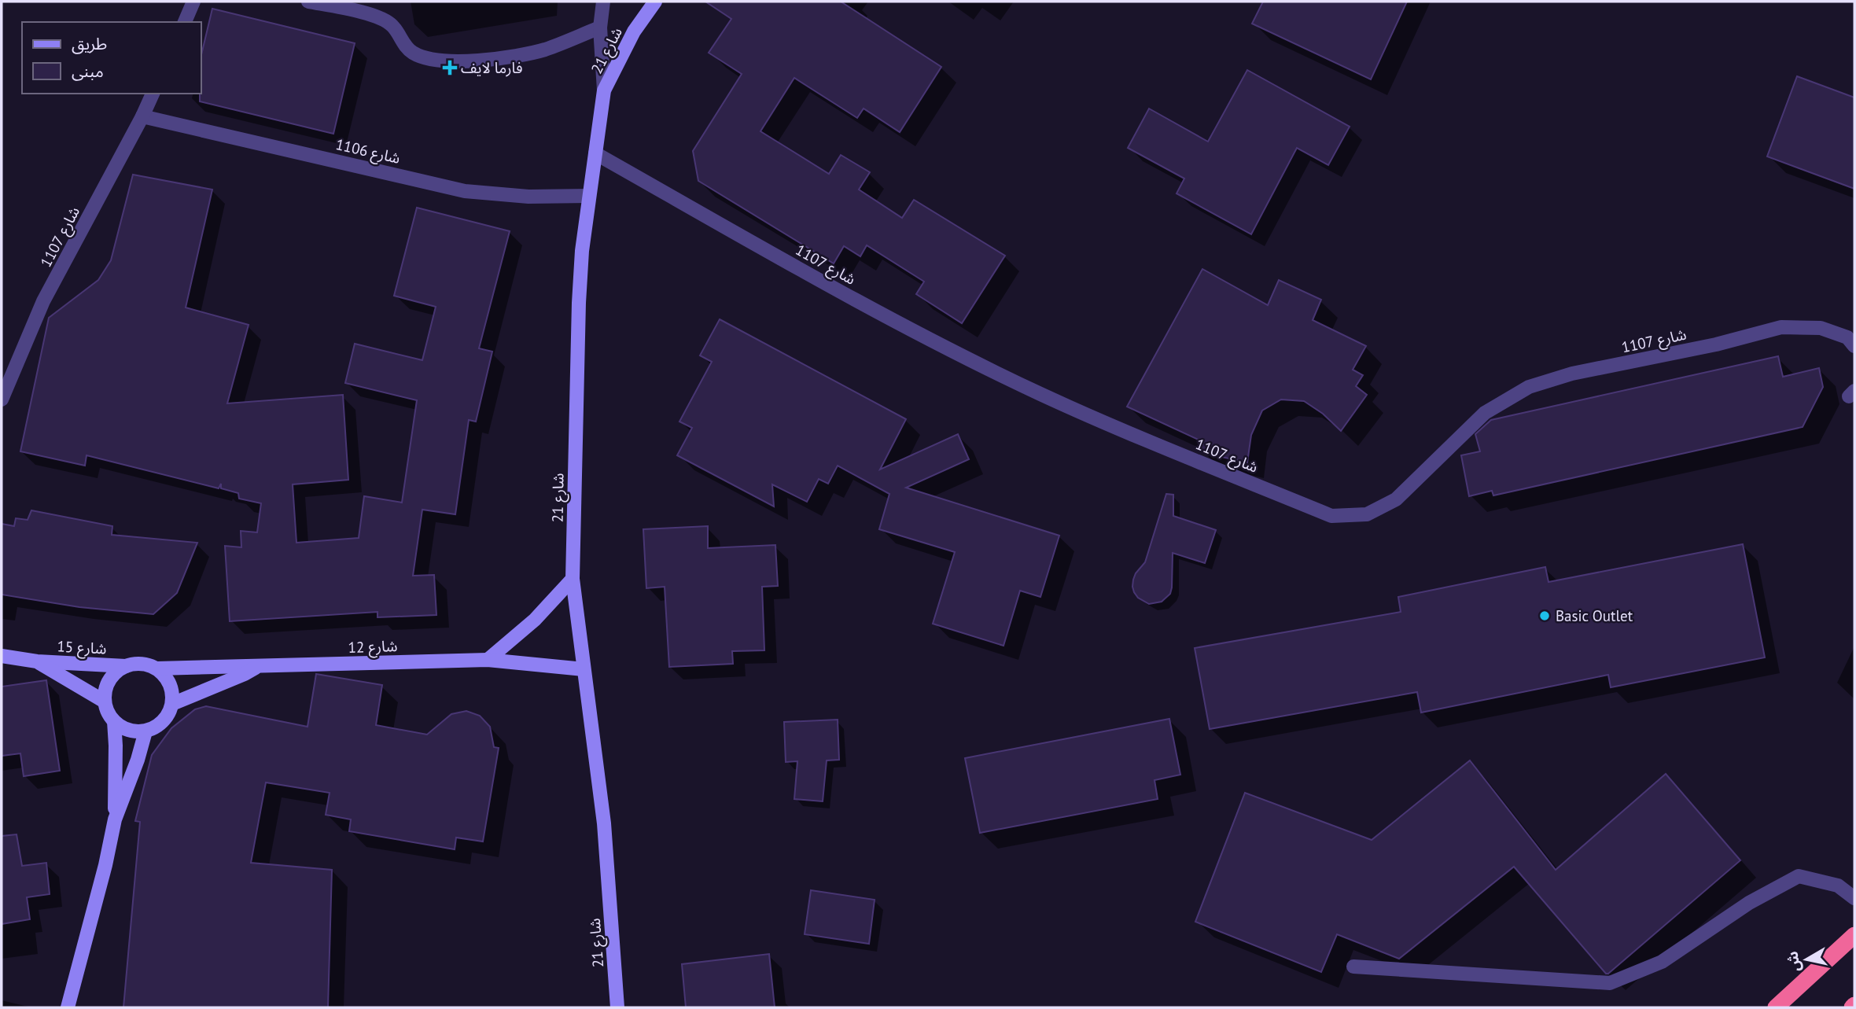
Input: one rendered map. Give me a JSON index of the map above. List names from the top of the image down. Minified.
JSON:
{"streets":{"street":["شارع 21","شارع 1106","شارع 1107","شارع 12","شارع 15"]},"crossings":[["شارع 21","شارع 1106"],["شارع 21","شارع 1107"],["شارع 21","شارع 12"],["شارع 1106","شارع 1107"],["شارع 12","شارع 15"]],"places":{"health":["فارما لايف"],"other":["Basic Outlet"]},"legend":["طريق","مبنى"],"north":"left"}
